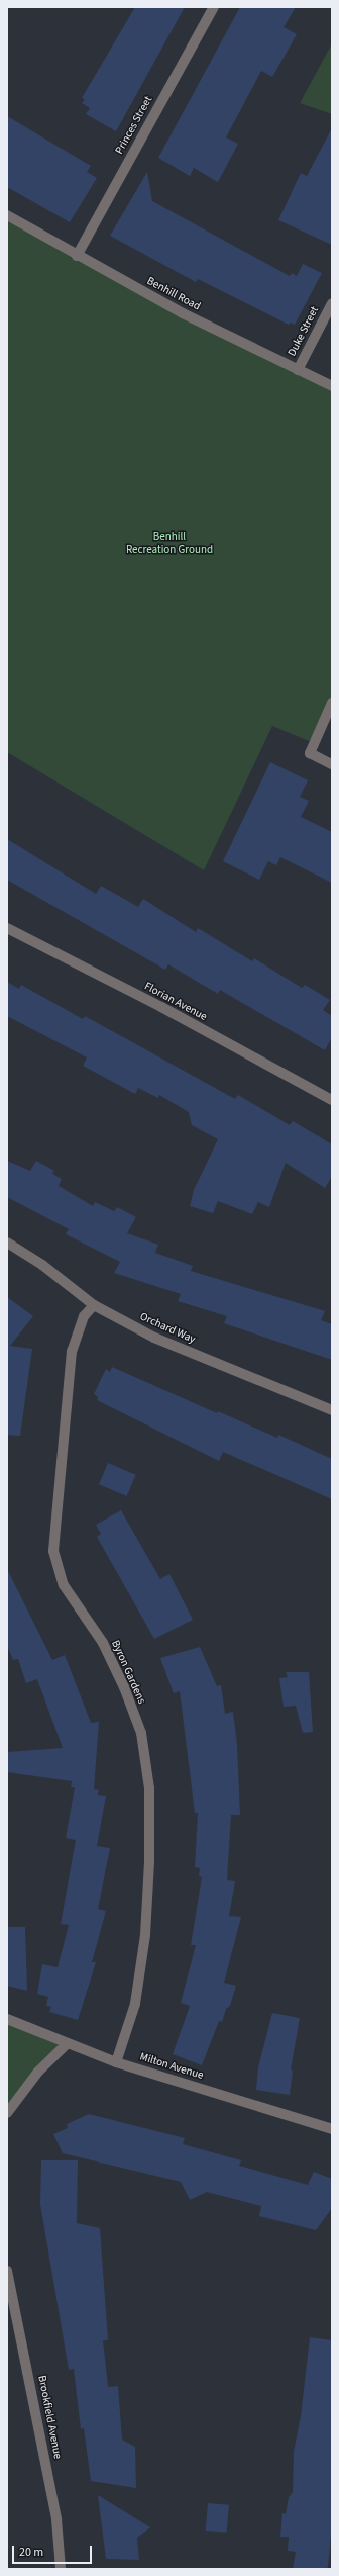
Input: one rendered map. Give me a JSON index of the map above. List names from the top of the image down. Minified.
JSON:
{"streets":{"street":["Princes Street","Benhill Road","Duke Street","Florian Avenue","Orchard Way","Byron Gardens","Milton Avenue","Brookfield Avenue"]},"crossings":[["Princes Street","Benhill Road"],["Benhill Road","Duke Street"],["Orchard Way","Byron Gardens"],["Byron Gardens","Milton Avenue"]],"parks":["Benhill Recreation Ground"],"scale_bar":"20 m"}
